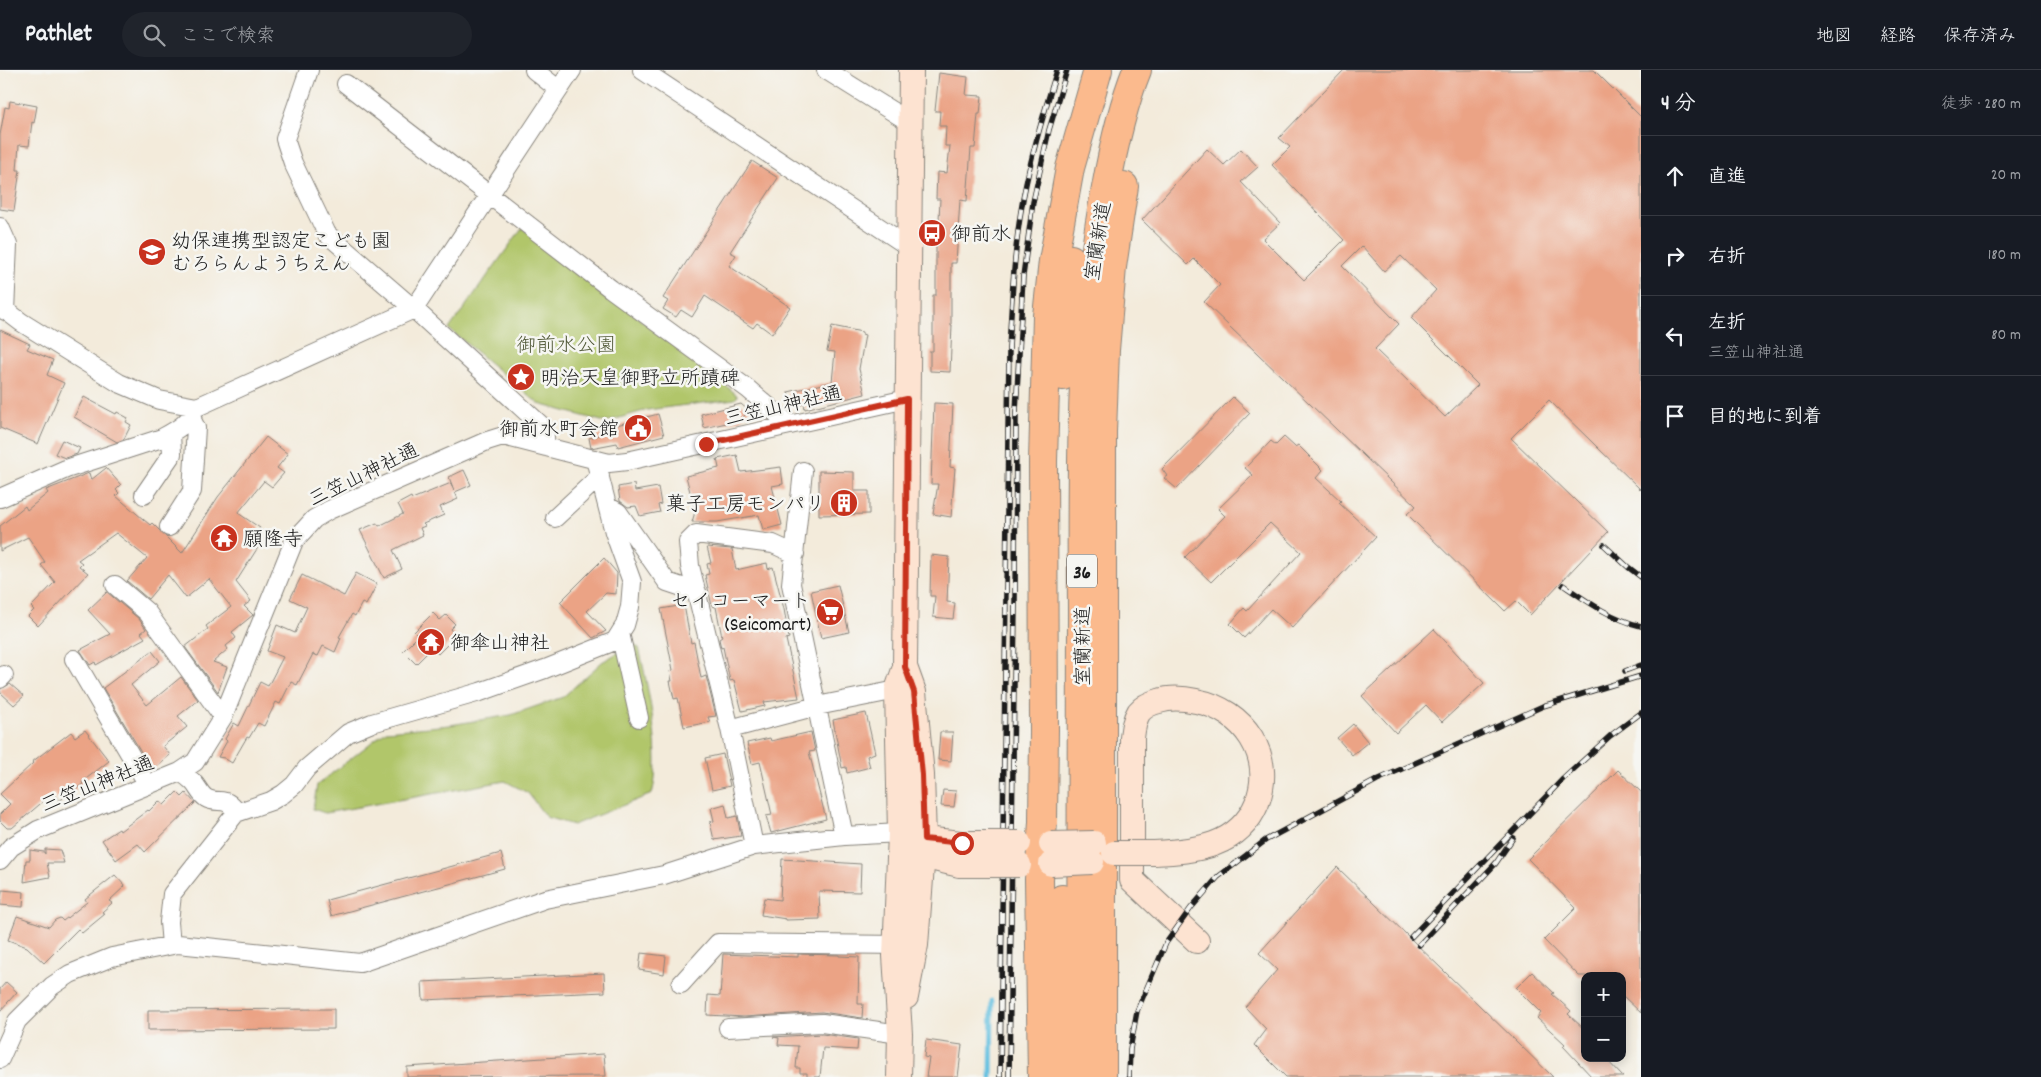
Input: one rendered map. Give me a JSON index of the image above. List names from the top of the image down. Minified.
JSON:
{"streets":{"highway":["室蘭新道","36"],"street":["三笠山神社通"]},"parks":["御前水公園"],"places":{"bus stop":["御前水"],"school or university":["幼保連携型認定こども園 むろらんようちえん"],"place":["明治天皇御野立所蹟碑"],"public building":["御前水町会館"],"building":["菓子工房モンパリ"],"temple":["願隆寺","御傘山神社"],"supermarket":["セイコーマート (Seicomart)"]},"page":{"header":"Pathlet","search":"ここで検索","nav":["地図","経路","保存済み"],"heading":["4 分","徒歩 · 280 m"],"list":[["直進","20 m"],["右折","180 m"],["左折","三笠山神社通","80 m"],"目的地に到着"],"map_buttons":["+","−"]}}
